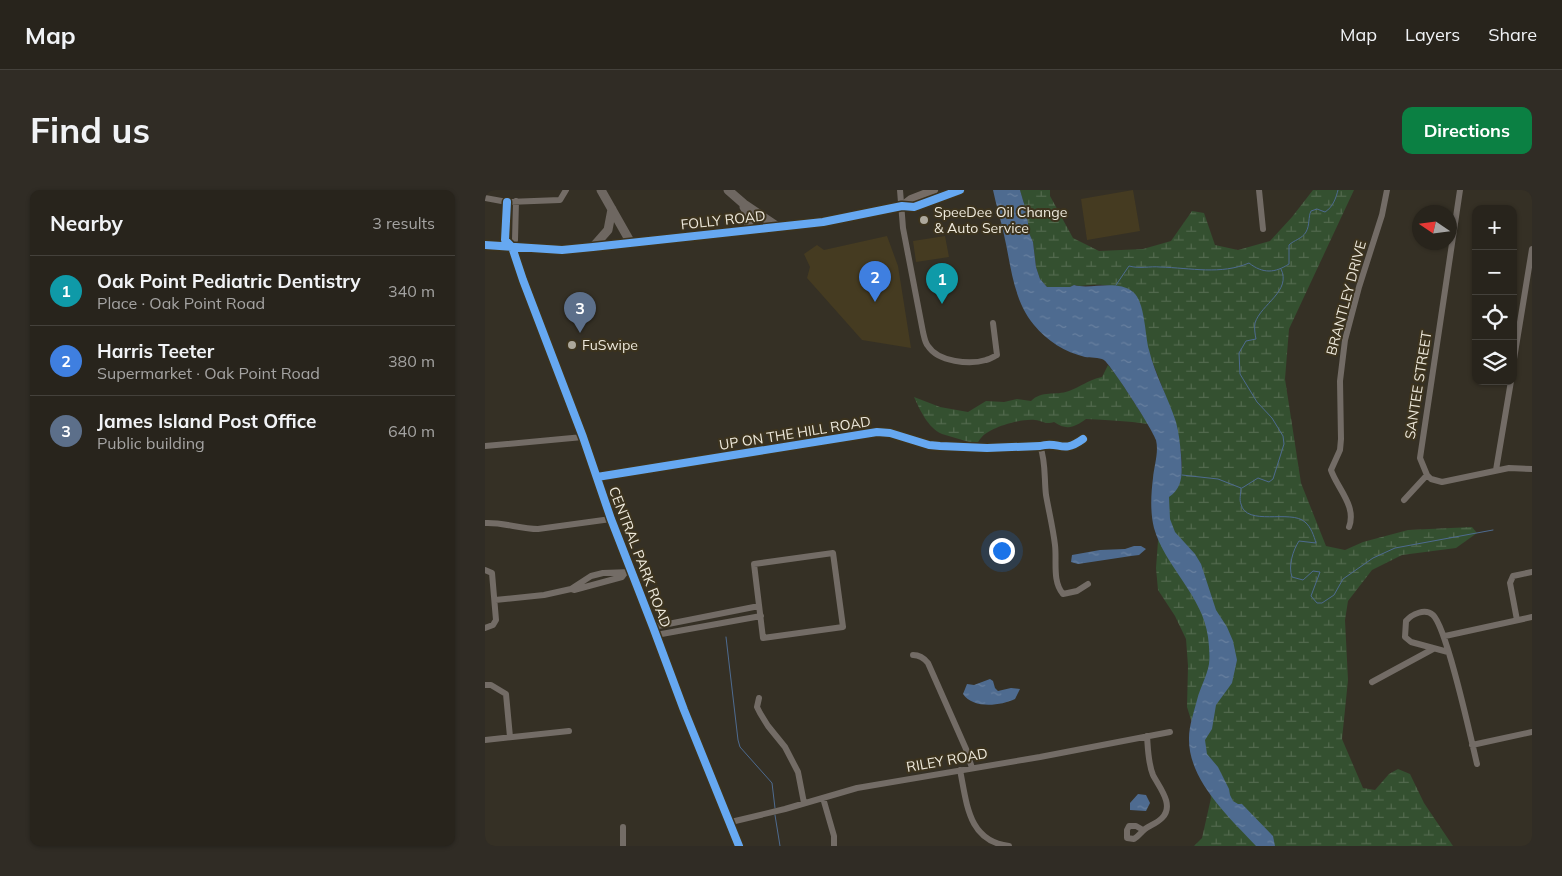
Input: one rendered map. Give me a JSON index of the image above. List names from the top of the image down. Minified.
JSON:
{"streets":{"main road":["FOLLY ROAD"],"street":["BRANTLEY DRIVE","SANTEE STREET","UP ON THE HILL ROAD","CENTRAL PARK ROAD","RILEY ROAD"]},"crossings":[["FOLLY ROAD","CENTRAL PARK ROAD"],["UP ON THE HILL ROAD","CENTRAL PARK ROAD"],["CENTRAL PARK ROAD","RILEY ROAD"]],"places":["SpeeDee Oil Change & Auto Service","FuSwipe"],"north":"left","page":{"header":"Map","nav":["Map","Layers","Share"],"buttons":"Directions","title":"Find us","heading":["Nearby","3 results"],"map_buttons":["+","−"],"list":[{"mark":"1","name":"Oak Point Pediatric Dentistry","note":"Place · Oak Point Road","value":"340 m"},{"mark":"2","name":"Harris Teeter","note":"Supermarket · Oak Point Road","value":"380 m"},{"mark":"3","name":"James Island Post Office","note":"Public building","value":"640 m"}],"pins":["2","1","3"]}}
